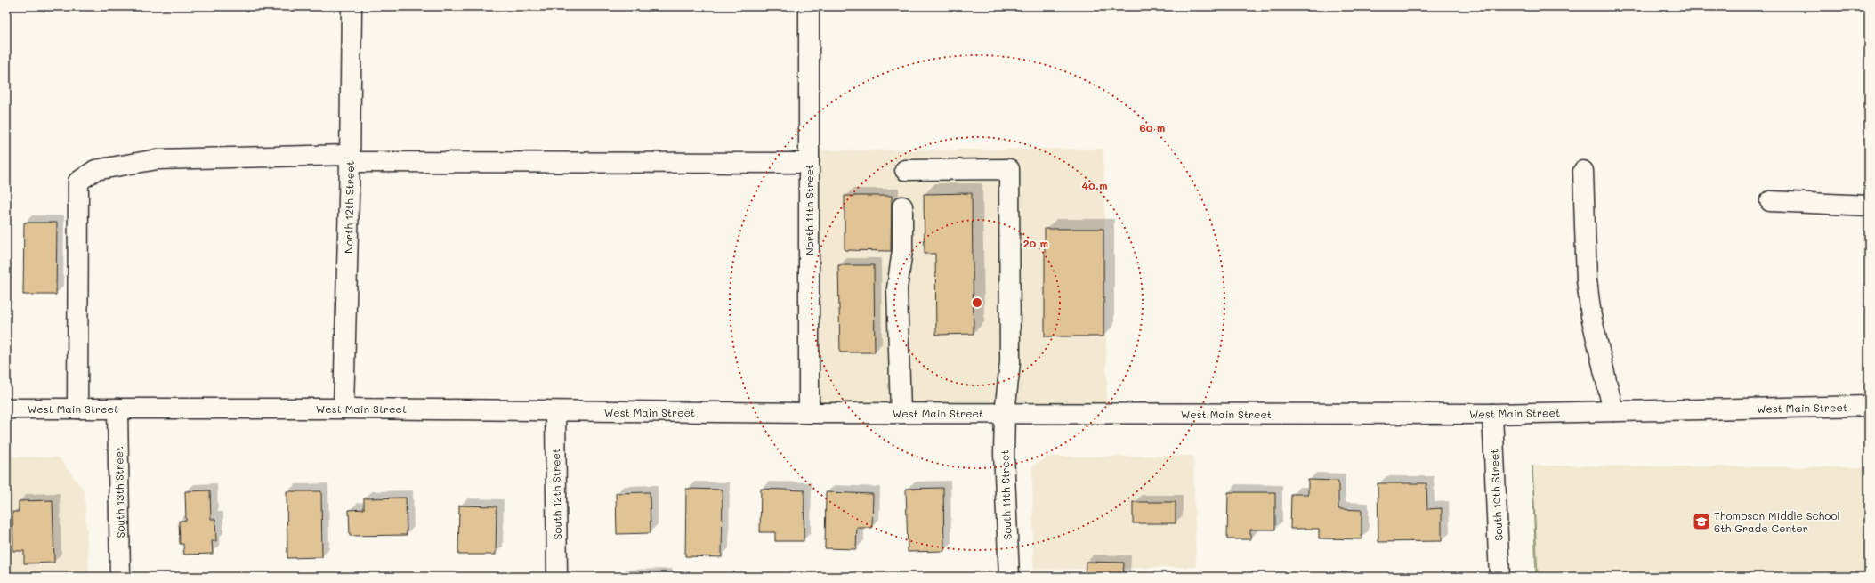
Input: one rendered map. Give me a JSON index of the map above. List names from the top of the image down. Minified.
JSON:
{"streets":{"main road":["North 12th Street","North 11th Street","West Main Street","South 13th Street","South 12th Street","South 11th Street","South 10th Street"]},"crossings":[["North 12th Street","West Main Street"],["North 11th Street","West Main Street"],["West Main Street","South 13th Street"],["West Main Street","South 12th Street"],["West Main Street","South 11th Street"],["West Main Street","South 10th Street"]],"places":{"school or university":["Thompson Middle School 6th Grade Center"]},"rings":["60 m","40 m","20 m"]}
